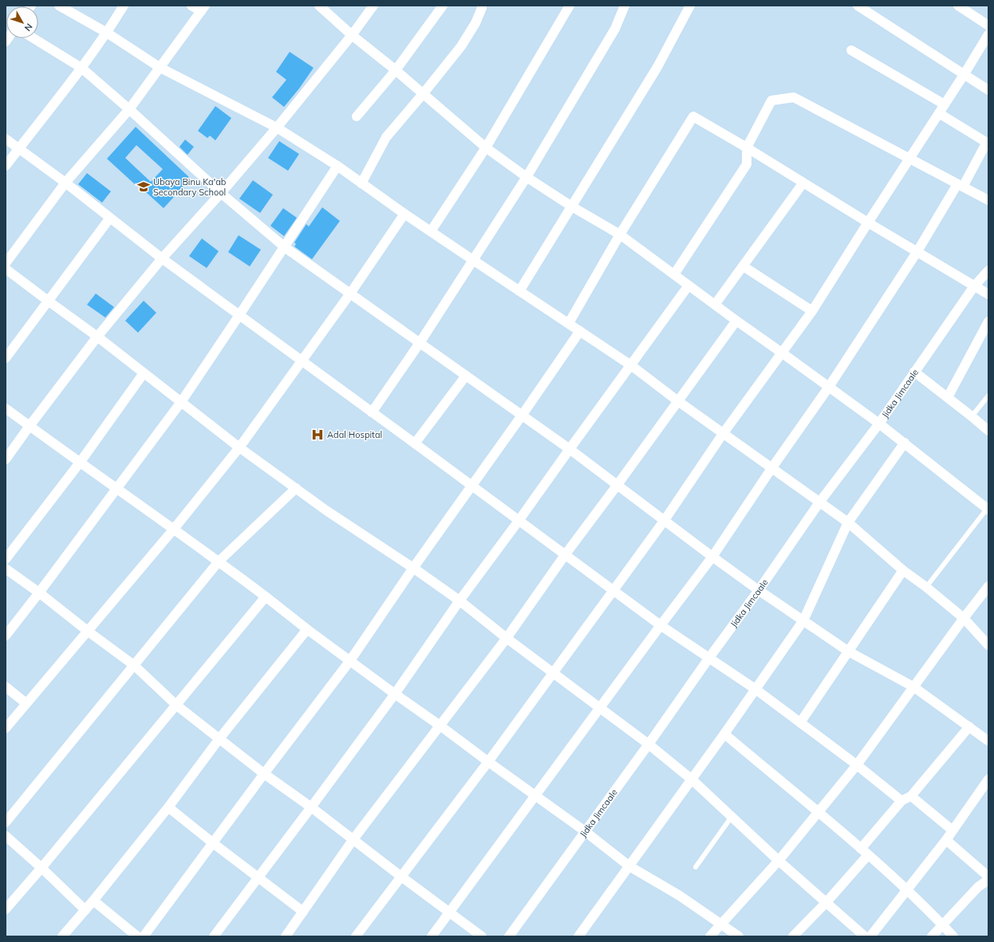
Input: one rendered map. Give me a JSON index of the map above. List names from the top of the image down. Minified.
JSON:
{"streets":{"street":["Jidka Jimcaale"]},"places":{"school or university":["Ubaya Binu Ka'ab Secondary School"],"hospital":["Adal Hospital"]},"north":"bottom right"}
